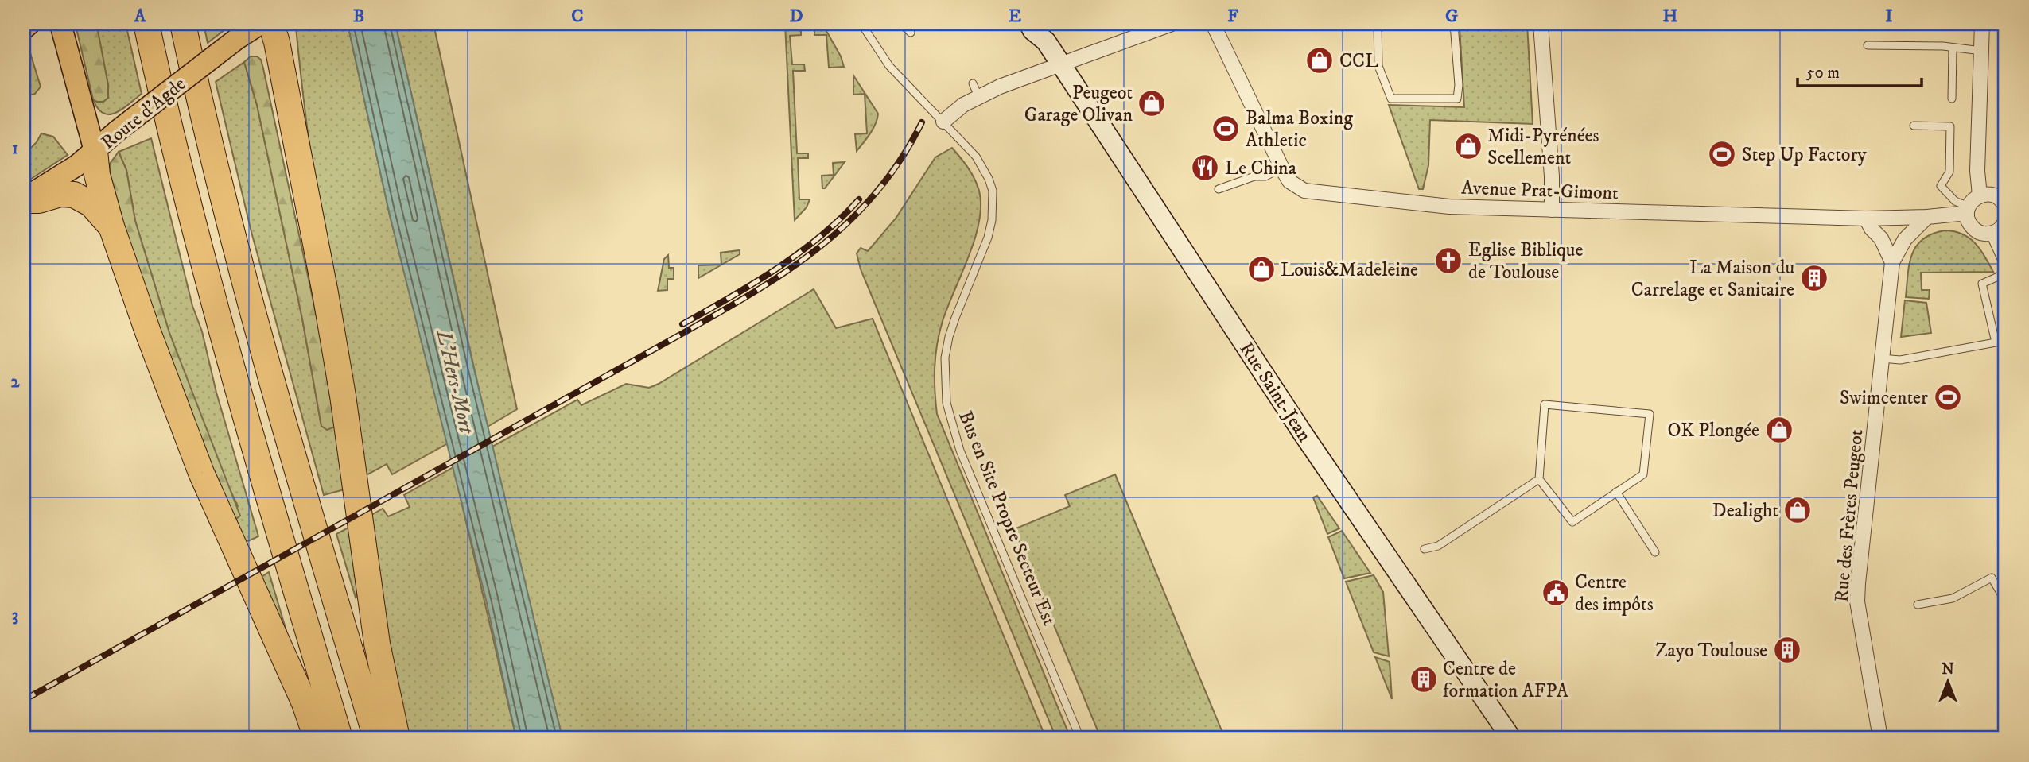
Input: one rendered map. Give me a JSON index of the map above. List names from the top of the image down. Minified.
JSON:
{"streets":{"main road":["Route d'Agde"],"street":["Avenue Prat-Gimont","Rue Saint-Jean","Rue des Frères Peugeot"],"lane":["Bus en Site Propre Secteur Est"]},"crossings":[["Avenue Prat-Gimont","Rue des Frères Peugeot"]],"water":["L'Hers-Mort"],"places":{"shop":["CCL","Peugeot Garage Olivan","Midi-Pyrénées Scellement","Louis&Madeleine","OK Plongée","Dealight"],"sports":["Balma Boxing Athletic","Step Up Factory","Swimcenter"],"restaurant":["Le China"],"church":["Eglise Biblique de Toulouse"],"building":["La Maison du Carrelage et Sanitaire","Zayo Toulouse","Centre de formation AFPA"],"public building":["Centre des impôts"]},"scale_bar":"50 m","north":"top","grid":{"columns":["A","B","C","D","E","F","G","H","I"],"rows":["1","2","3"]}}
